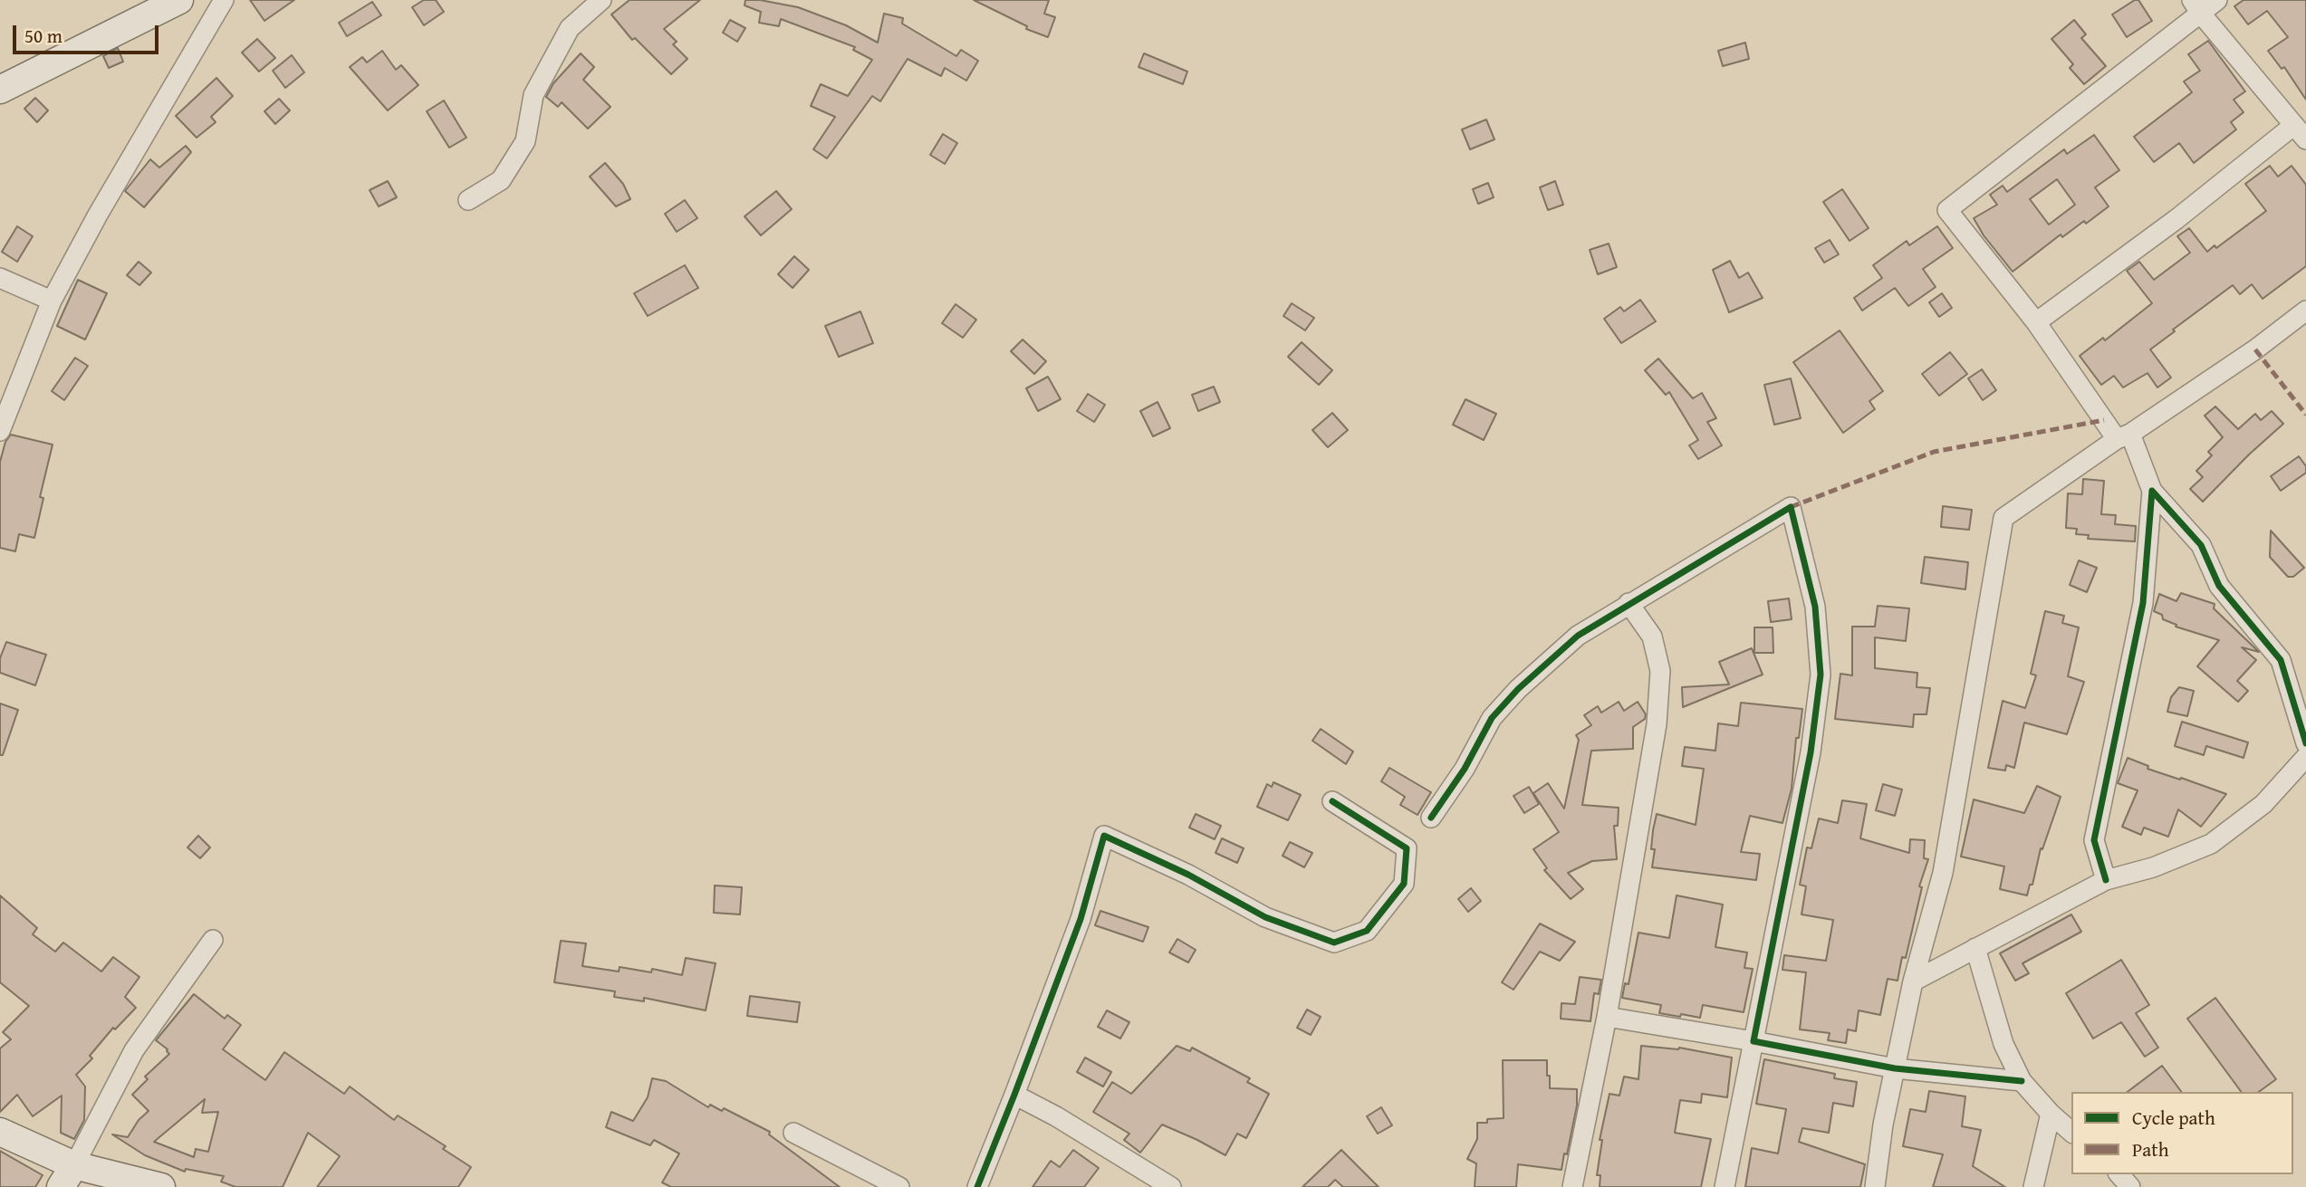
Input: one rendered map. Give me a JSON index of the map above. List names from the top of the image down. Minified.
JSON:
{"legend":["Cycle path","Path"],"scale_bar":"50 m"}
